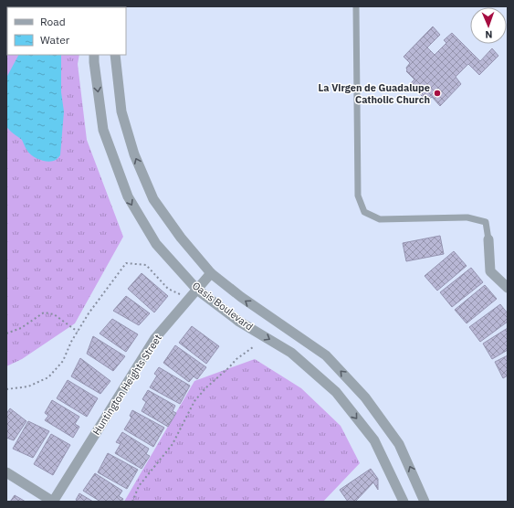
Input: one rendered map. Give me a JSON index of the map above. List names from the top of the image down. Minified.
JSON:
{"streets":{"street":["Oasis Boulevard","Huntington Heights Street"]},"crossings":[["Oasis Boulevard","Huntington Heights Street"]],"places":["La Virgen de Guadalupe Catholic Church"],"legend":["Road","Water"],"north":"bottom"}
